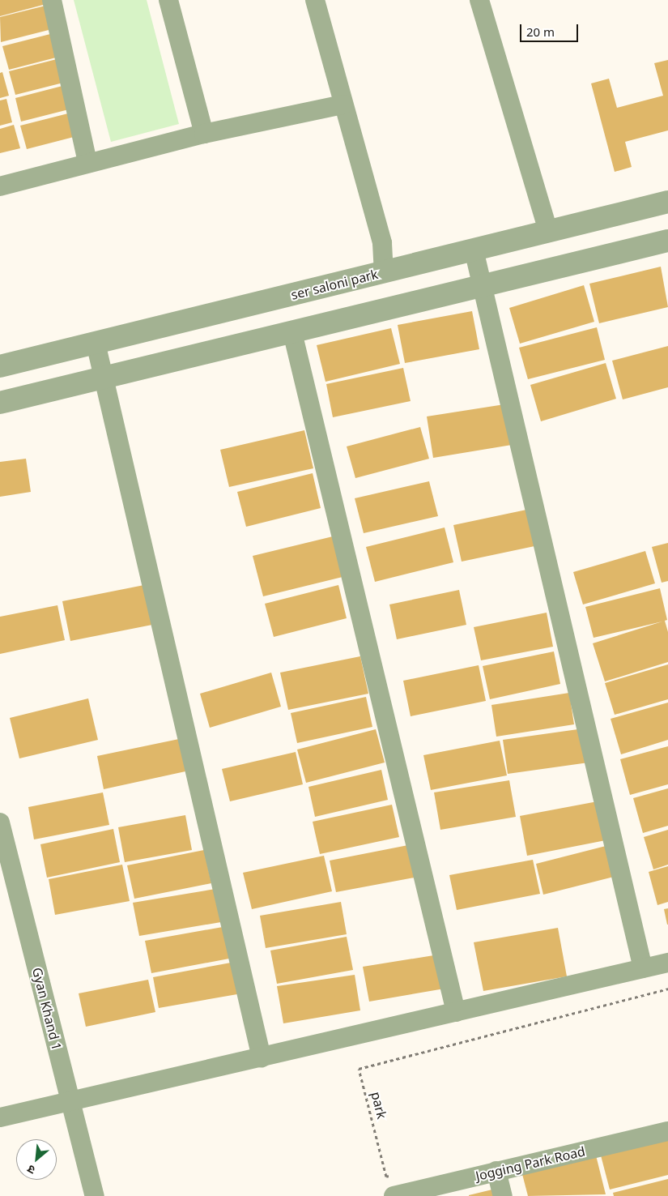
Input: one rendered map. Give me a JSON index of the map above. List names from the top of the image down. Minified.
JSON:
{"streets":{"street":["ser saloni park","Gyan Khand 1","Jogging Park Road"],"path":["park"]},"scale_bar":"20 m","north":"bottom left"}
